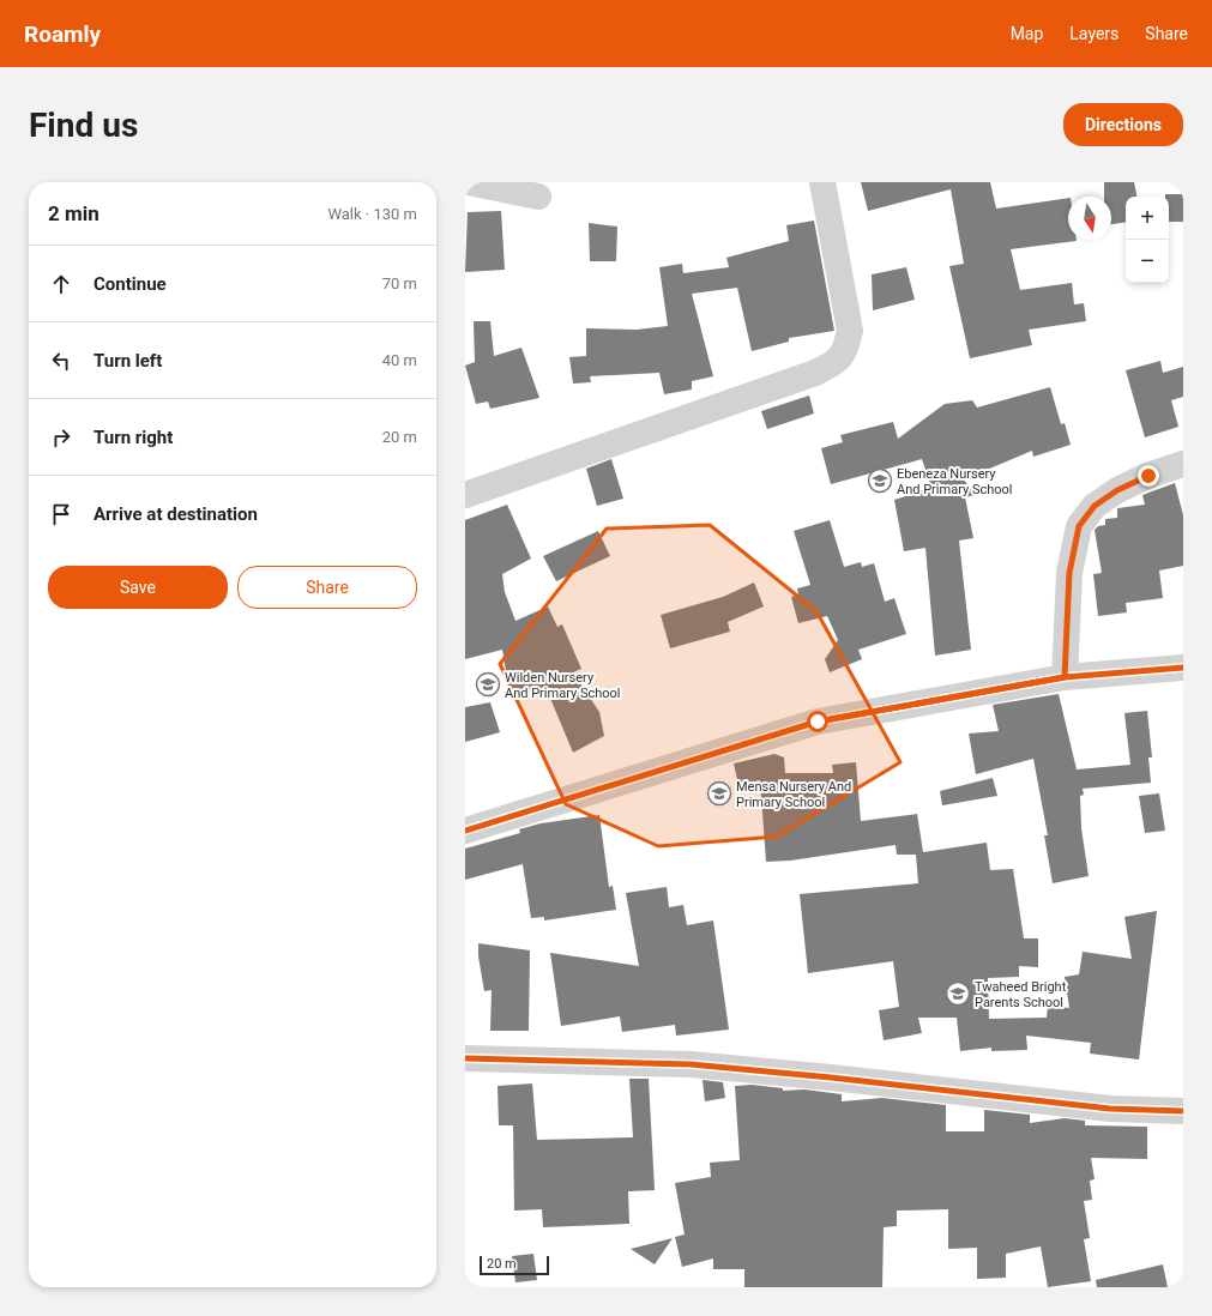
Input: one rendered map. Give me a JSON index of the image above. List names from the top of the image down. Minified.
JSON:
{"places":{"school or university":["Ebeneza Nursery And Primary School","Wilden Nursery And Primary School","Mensa Nursery And Primary School","Twaheed Bright Parents School"]},"scale_bar":"20 m","north":"bottom","page":{"header":"Roamly","nav":["Map","Layers","Share"],"buttons":["Directions",["Save","Share"]],"title":"Find us","heading":["2 min","Walk · 130 m"],"map_buttons":["+","−"],"list":[["Continue","70 m"],["Turn left","40 m"],["Turn right","20 m"],"Arrive at destination"],"scale":"20 m"}}
